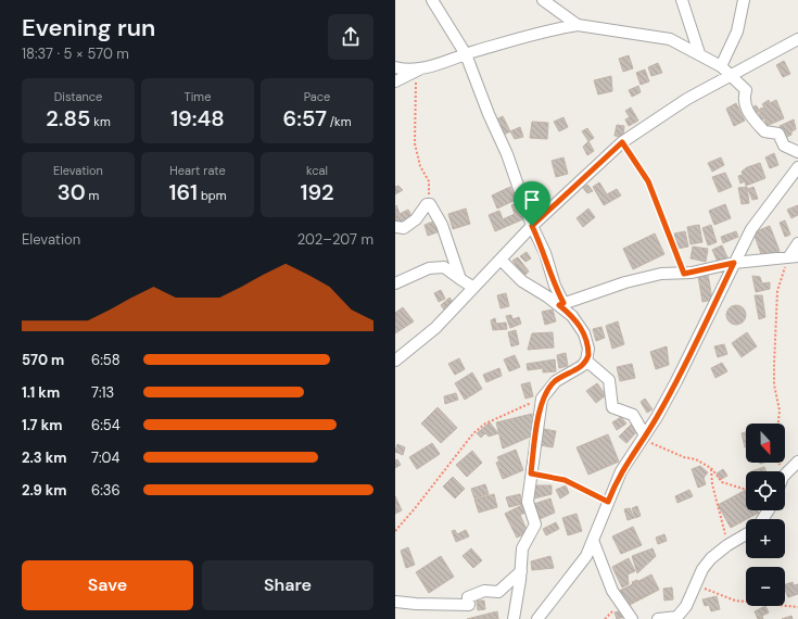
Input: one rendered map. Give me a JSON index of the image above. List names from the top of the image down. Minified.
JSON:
{"north":"bottom","page":{"heading":["Evening run","18:37 · 5 × 570 m"],"stats":[["Distance","2.85 km"],["Time","19:48"],["Pace","6:57 /km"],["Elevation","30 m"],["Heart rate","161 bpm"],["kcal","192"]],"chart":["Elevation","202–207 m"],"list":[{"name":"570 m","note":"6:58"},{"name":"1.1 km","note":"7:13"},{"name":"1.7 km","note":"6:54"},{"name":"2.3 km","note":"7:04"},{"name":"2.9 km","note":"6:36"}],"map_buttons":["+","−"],"buttons":["Save","Share"]}}
